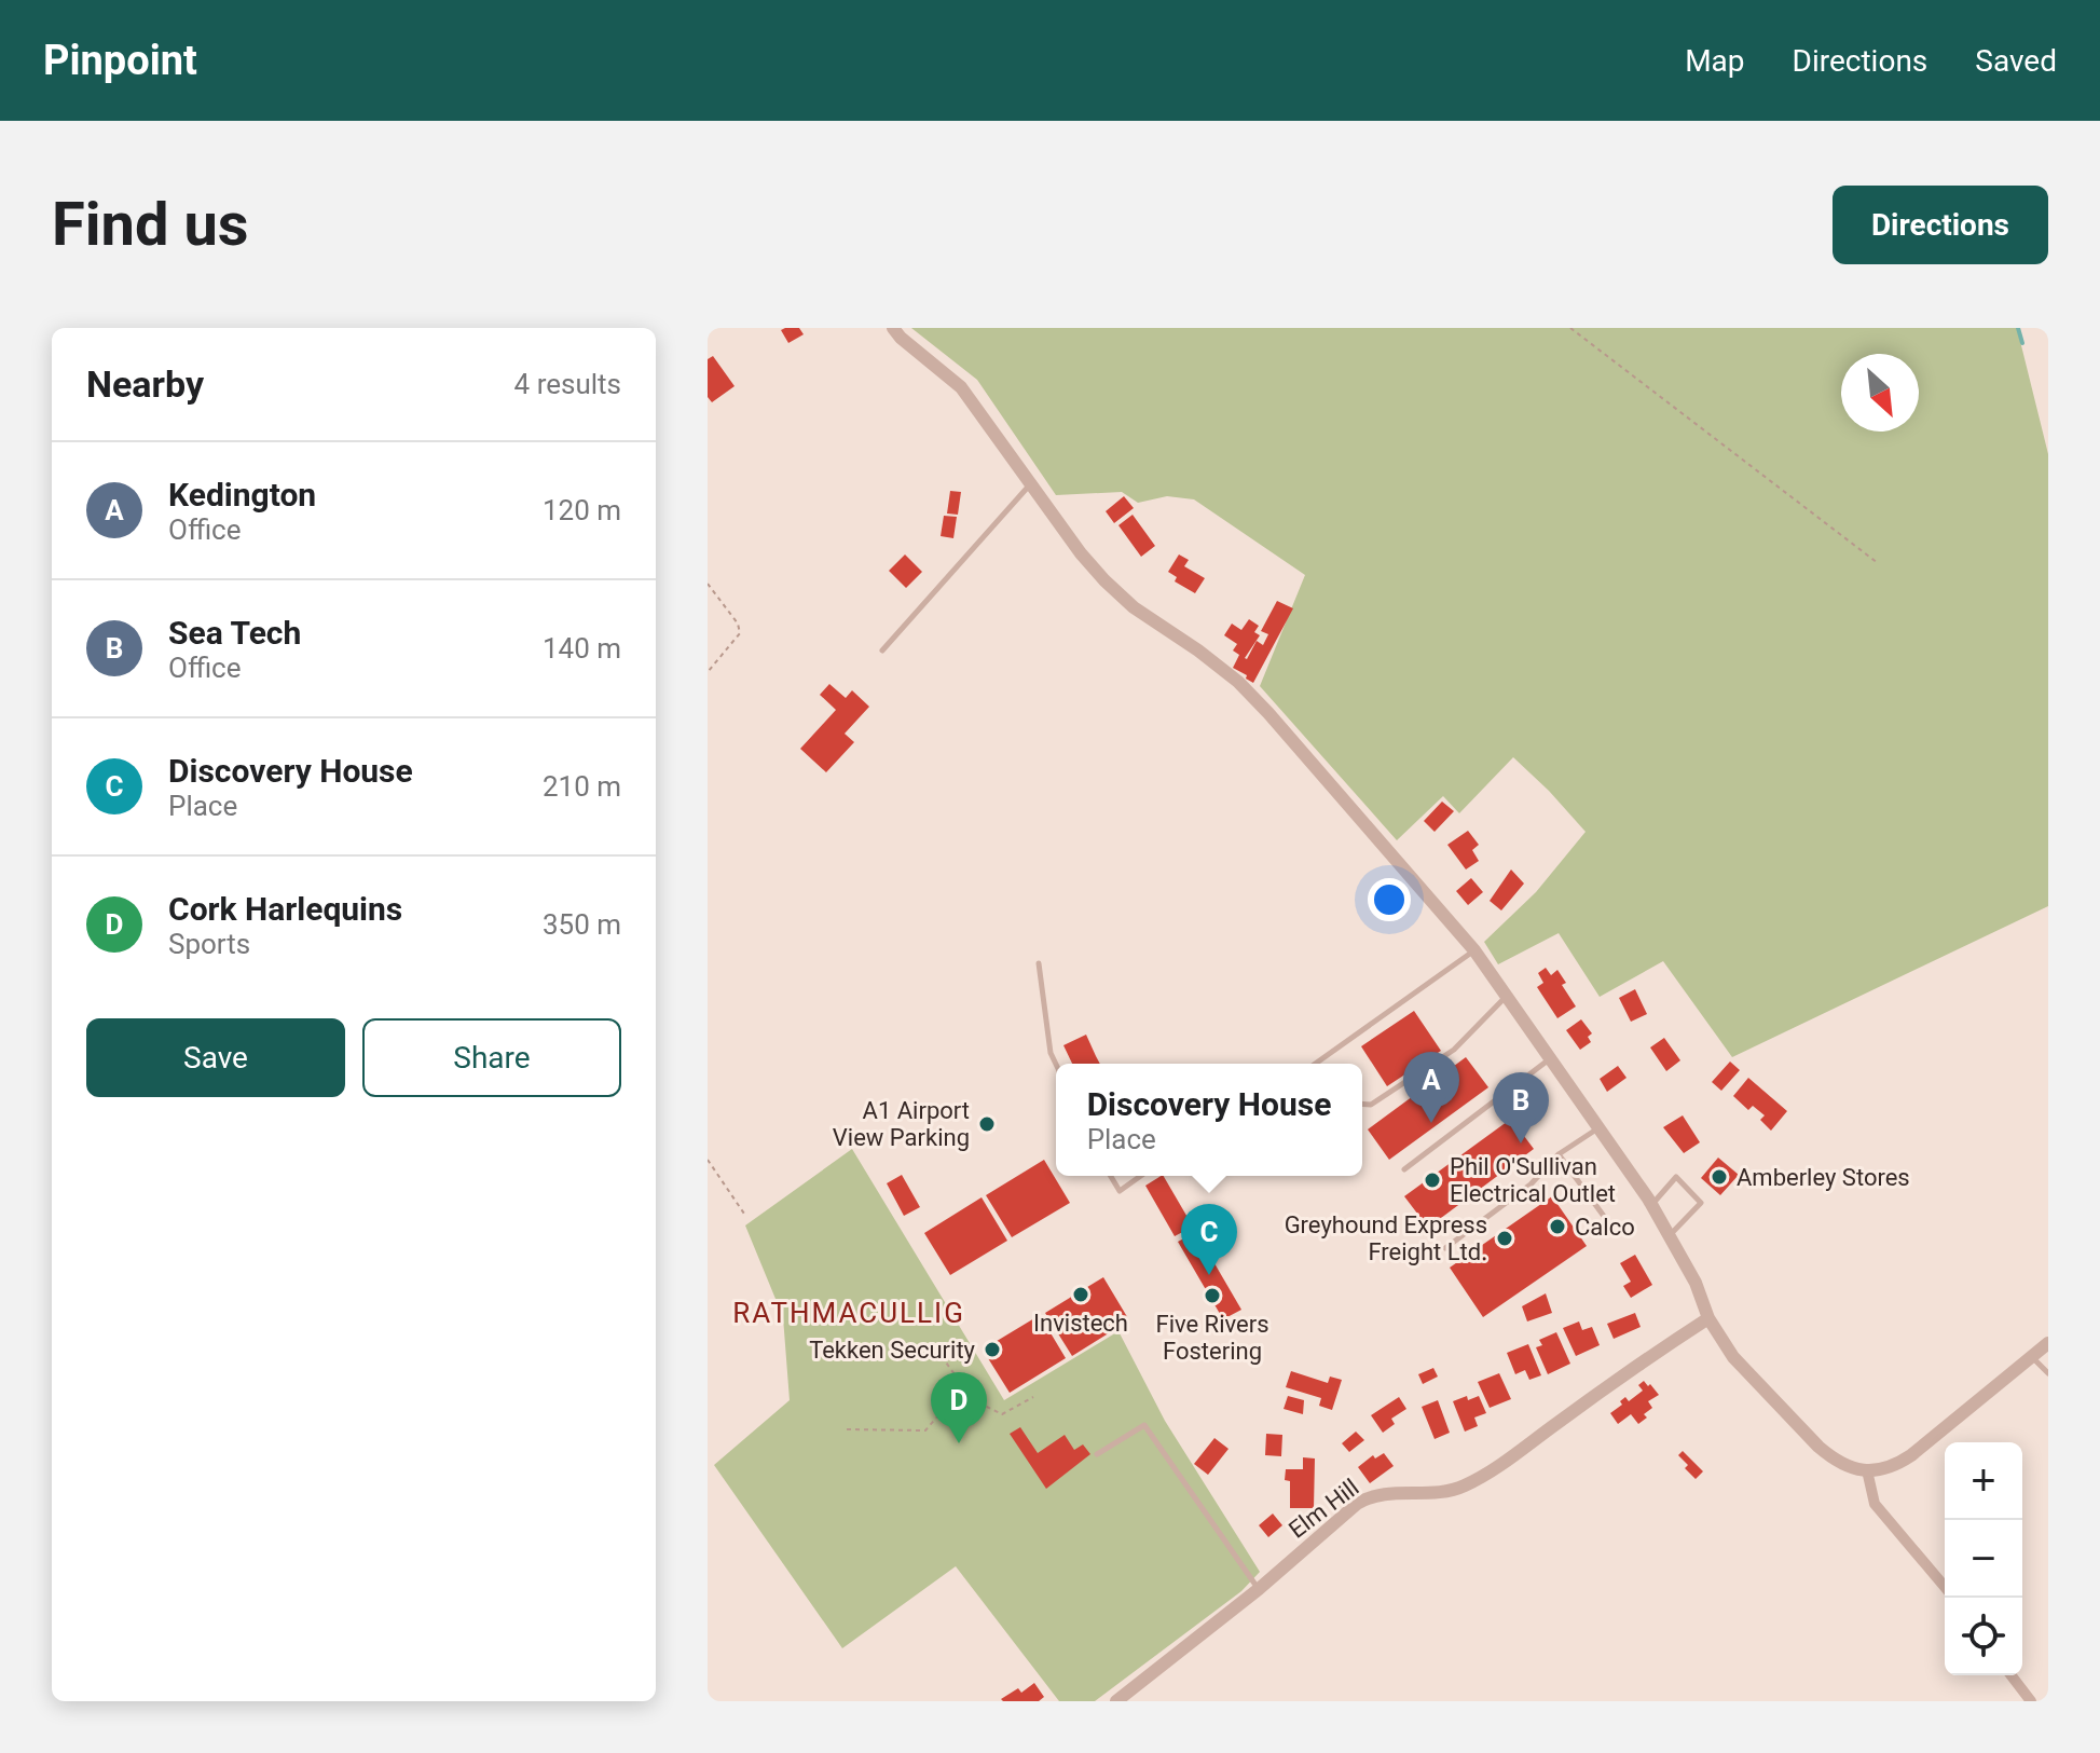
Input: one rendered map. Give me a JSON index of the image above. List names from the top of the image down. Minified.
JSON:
{"streets":{"street":["Elm Hill"]},"districts":["RATHMACULLIG"],"places":["A1 Airport View Parking","Amberley Stores","Phil O'Sullivan Electrical Outlet","Calco","Greyhound Express Freight Ltd.","Invistech","Five Rivers Fostering","Tekken Security"],"north":"bottom right","page":{"header":"Pinpoint","nav":["Map","Directions","Saved"],"buttons":["Directions",["Save","Share"]],"title":"Find us","heading":["Nearby","4 results"],"list":[{"mark":"A","name":"Kedington","note":"Office","value":"120 m"},{"mark":"B","name":"Sea Tech","note":"Office","value":"140 m"},{"mark":"C","name":"Discovery House","note":"Place","value":"210 m"},{"mark":"D","name":"Cork Harlequins","note":"Sports","value":"350 m"}],"pins":["A","B","C","D"],"popup":["Discovery House","Place"],"map_buttons":["+","−"]}}
